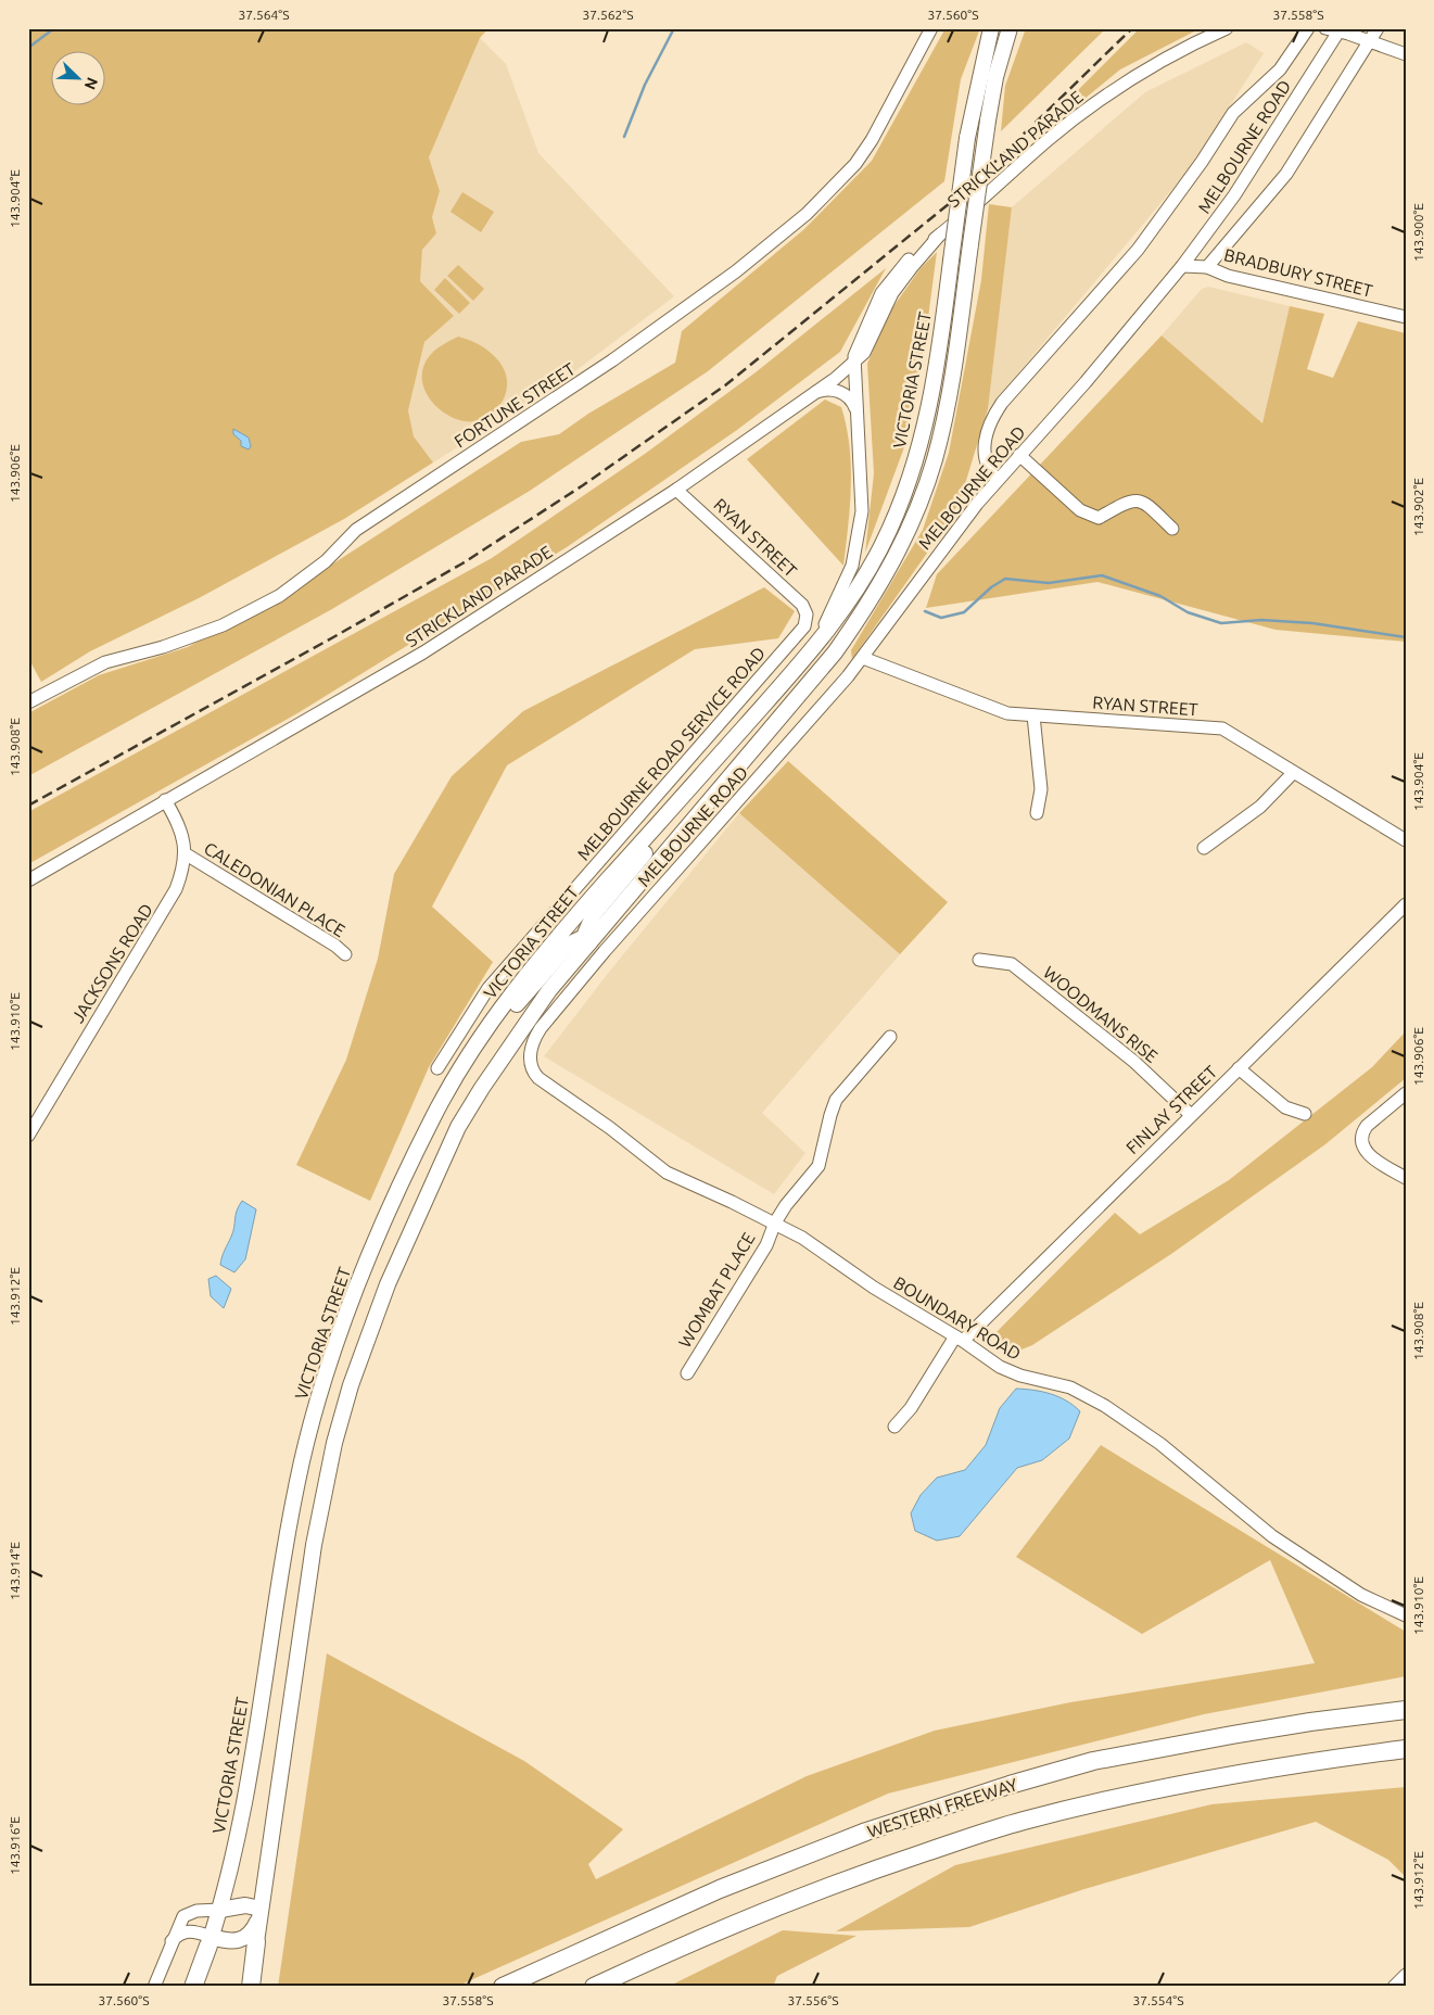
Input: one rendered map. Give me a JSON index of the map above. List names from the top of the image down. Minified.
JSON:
{"streets":{"highway":["WESTERN FREEWAY"],"main road":["VICTORIA STREET"],"street":["MELBOURNE ROAD","STRICKLAND PARADE","BRADBURY STREET","FORTUNE STREET","RYAN STREET","MELBOURNE ROAD SERVICE ROAD","CALEDONIAN PLACE","JACKSONS ROAD","WOODMANS RISE","FINLAY STREET","WOMBAT PLACE","BOUNDARY ROAD"]},"crossings":[["MELBOURNE ROAD","BRADBURY STREET"],["MELBOURNE ROAD","RYAN STREET"],["MELBOURNE ROAD","BOUNDARY ROAD"],["STRICKLAND PARADE","RYAN STREET"],["STRICKLAND PARADE","JACKSONS ROAD"],["RYAN STREET","MELBOURNE ROAD SERVICE ROAD"],["CALEDONIAN PLACE","JACKSONS ROAD"],["WOODMANS RISE","FINLAY STREET"],["FINLAY STREET","BOUNDARY ROAD"],["WOMBAT PLACE","BOUNDARY ROAD"]],"north":"bottom right","coordinates":["37.564°S","37.562°S","37.560°S","37.558°S","143.904°E","143.900°E","143.906°E","143.902°E","143.908°E","143.910°E","143.912°E","143.914°E","143.916°E","37.556°S","37.554°S"]}
